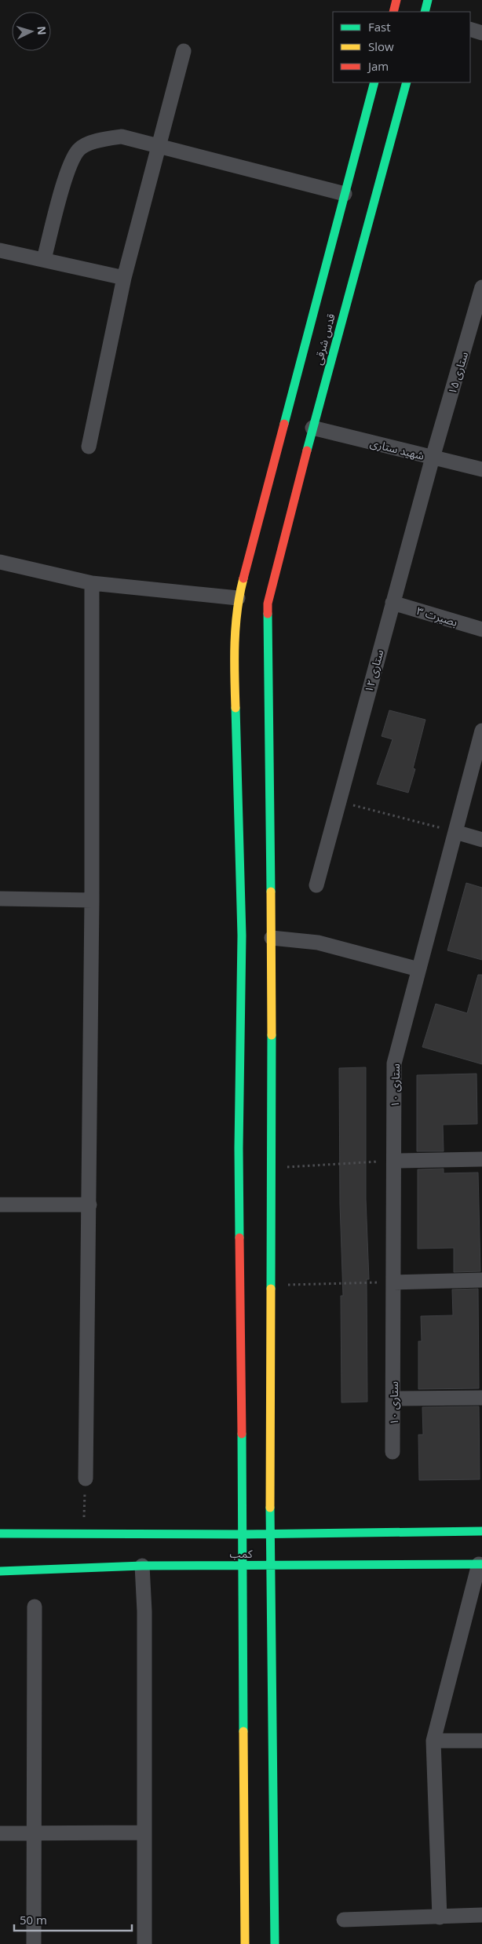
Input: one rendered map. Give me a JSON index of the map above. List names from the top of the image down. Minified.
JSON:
{"streets":{"street":["قدس شرقی","ستاری ۱۵","شهید ستاری","بصیرت ۳","ستاری ۱۲","ستاری ۱۰","کمب"]},"crossings":[["قدس شرقی","شهید ستاری"],["قدس شرقی","کمب"],["ستاری ۱۵","شهید ستاری"],["ستاری ۱۵","ستاری ۱۲"],["شهید ستاری","ستاری ۱۲"],["بصیرت ۳","ستاری ۱۲"]],"legend":["Fast","Slow","Jam"],"scale_bar":"50 m","north":"right"}
